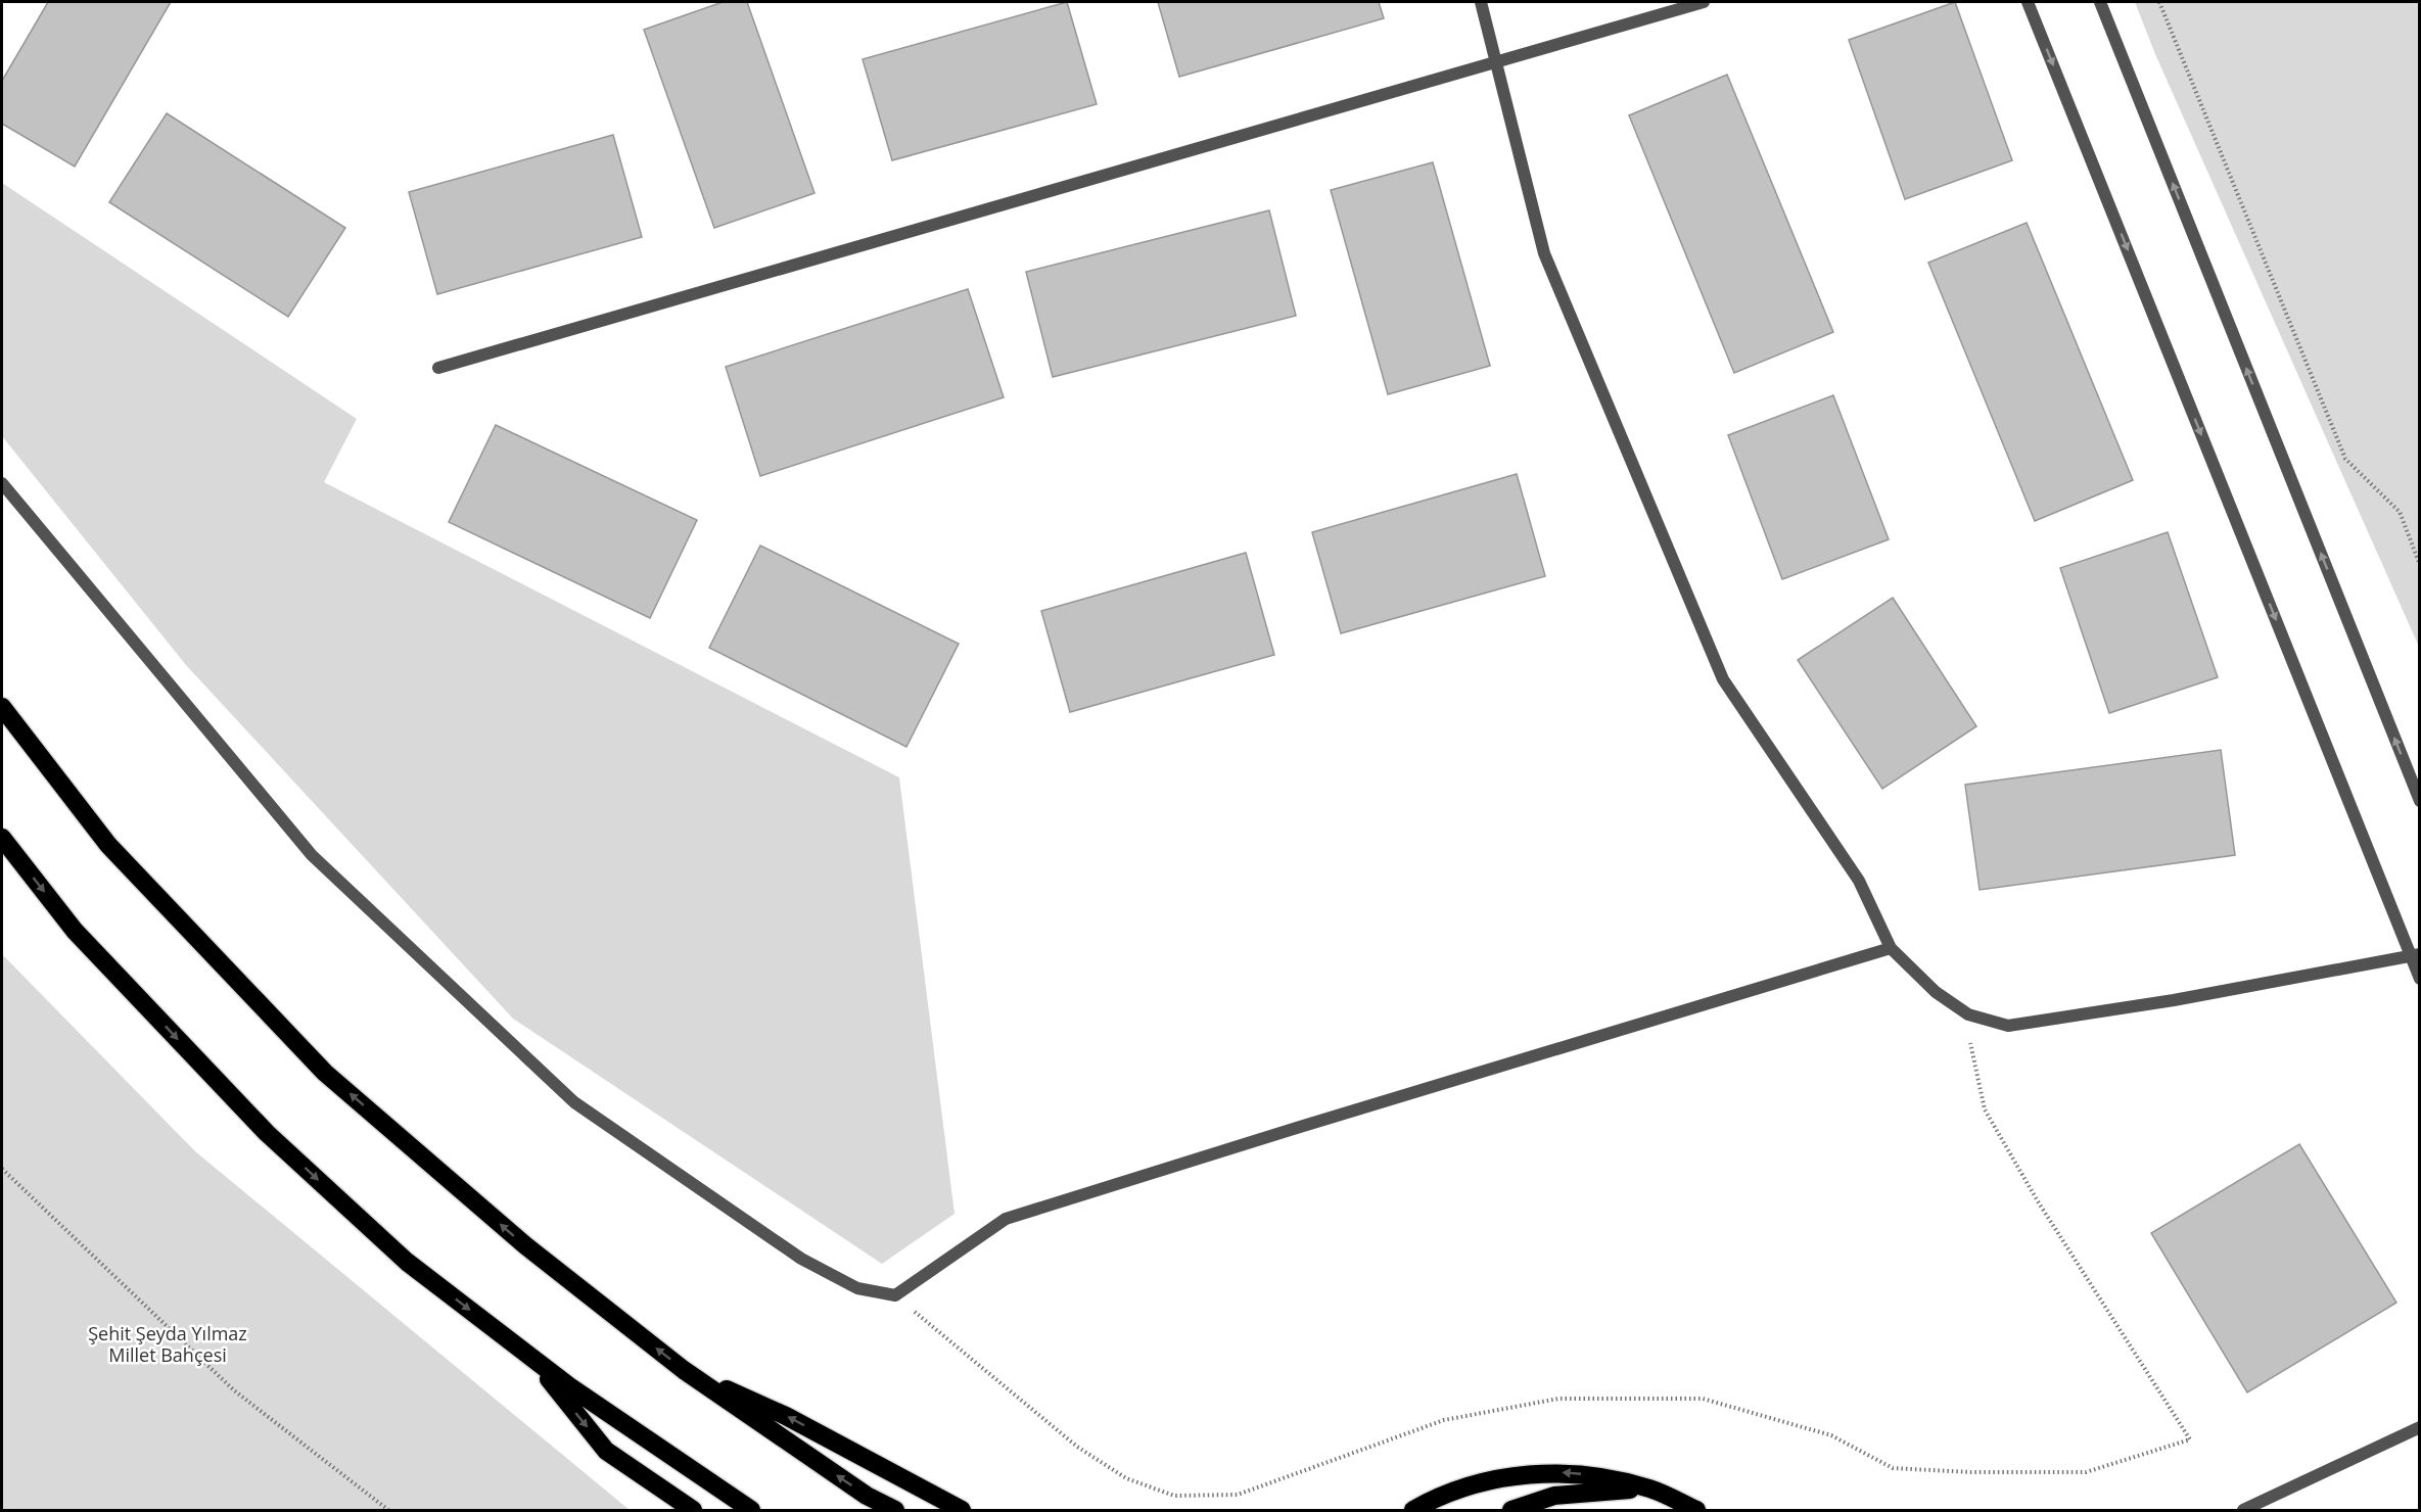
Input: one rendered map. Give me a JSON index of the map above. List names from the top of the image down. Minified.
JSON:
{"parks":["Şehit Şeyda Yılmaz Millet Bahçesi"]}
